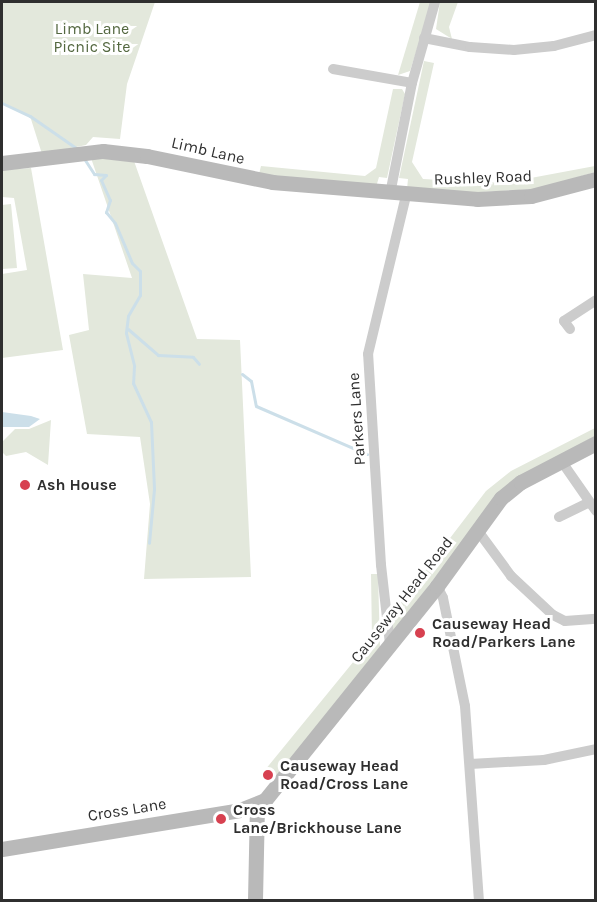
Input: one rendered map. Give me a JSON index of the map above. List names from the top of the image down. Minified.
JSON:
{"streets":{"street":["Limb Lane","Rushley Road","Parkers Lane","Causeway Head Road","Cross Lane"]},"crossings":[["Limb Lane","Rushley Road"],["Limb Lane","Parkers Lane"],["Rushley Road","Parkers Lane"],["Parkers Lane","Causeway Head Road"],["Causeway Head Road","Cross Lane"]],"parks":["Limb Lane Picnic Site"],"places":["Ash House","Causeway Head Road/Parkers Lane","Causeway Head Road/Cross Lane","Cross Lane/Brickhouse Lane"]}
